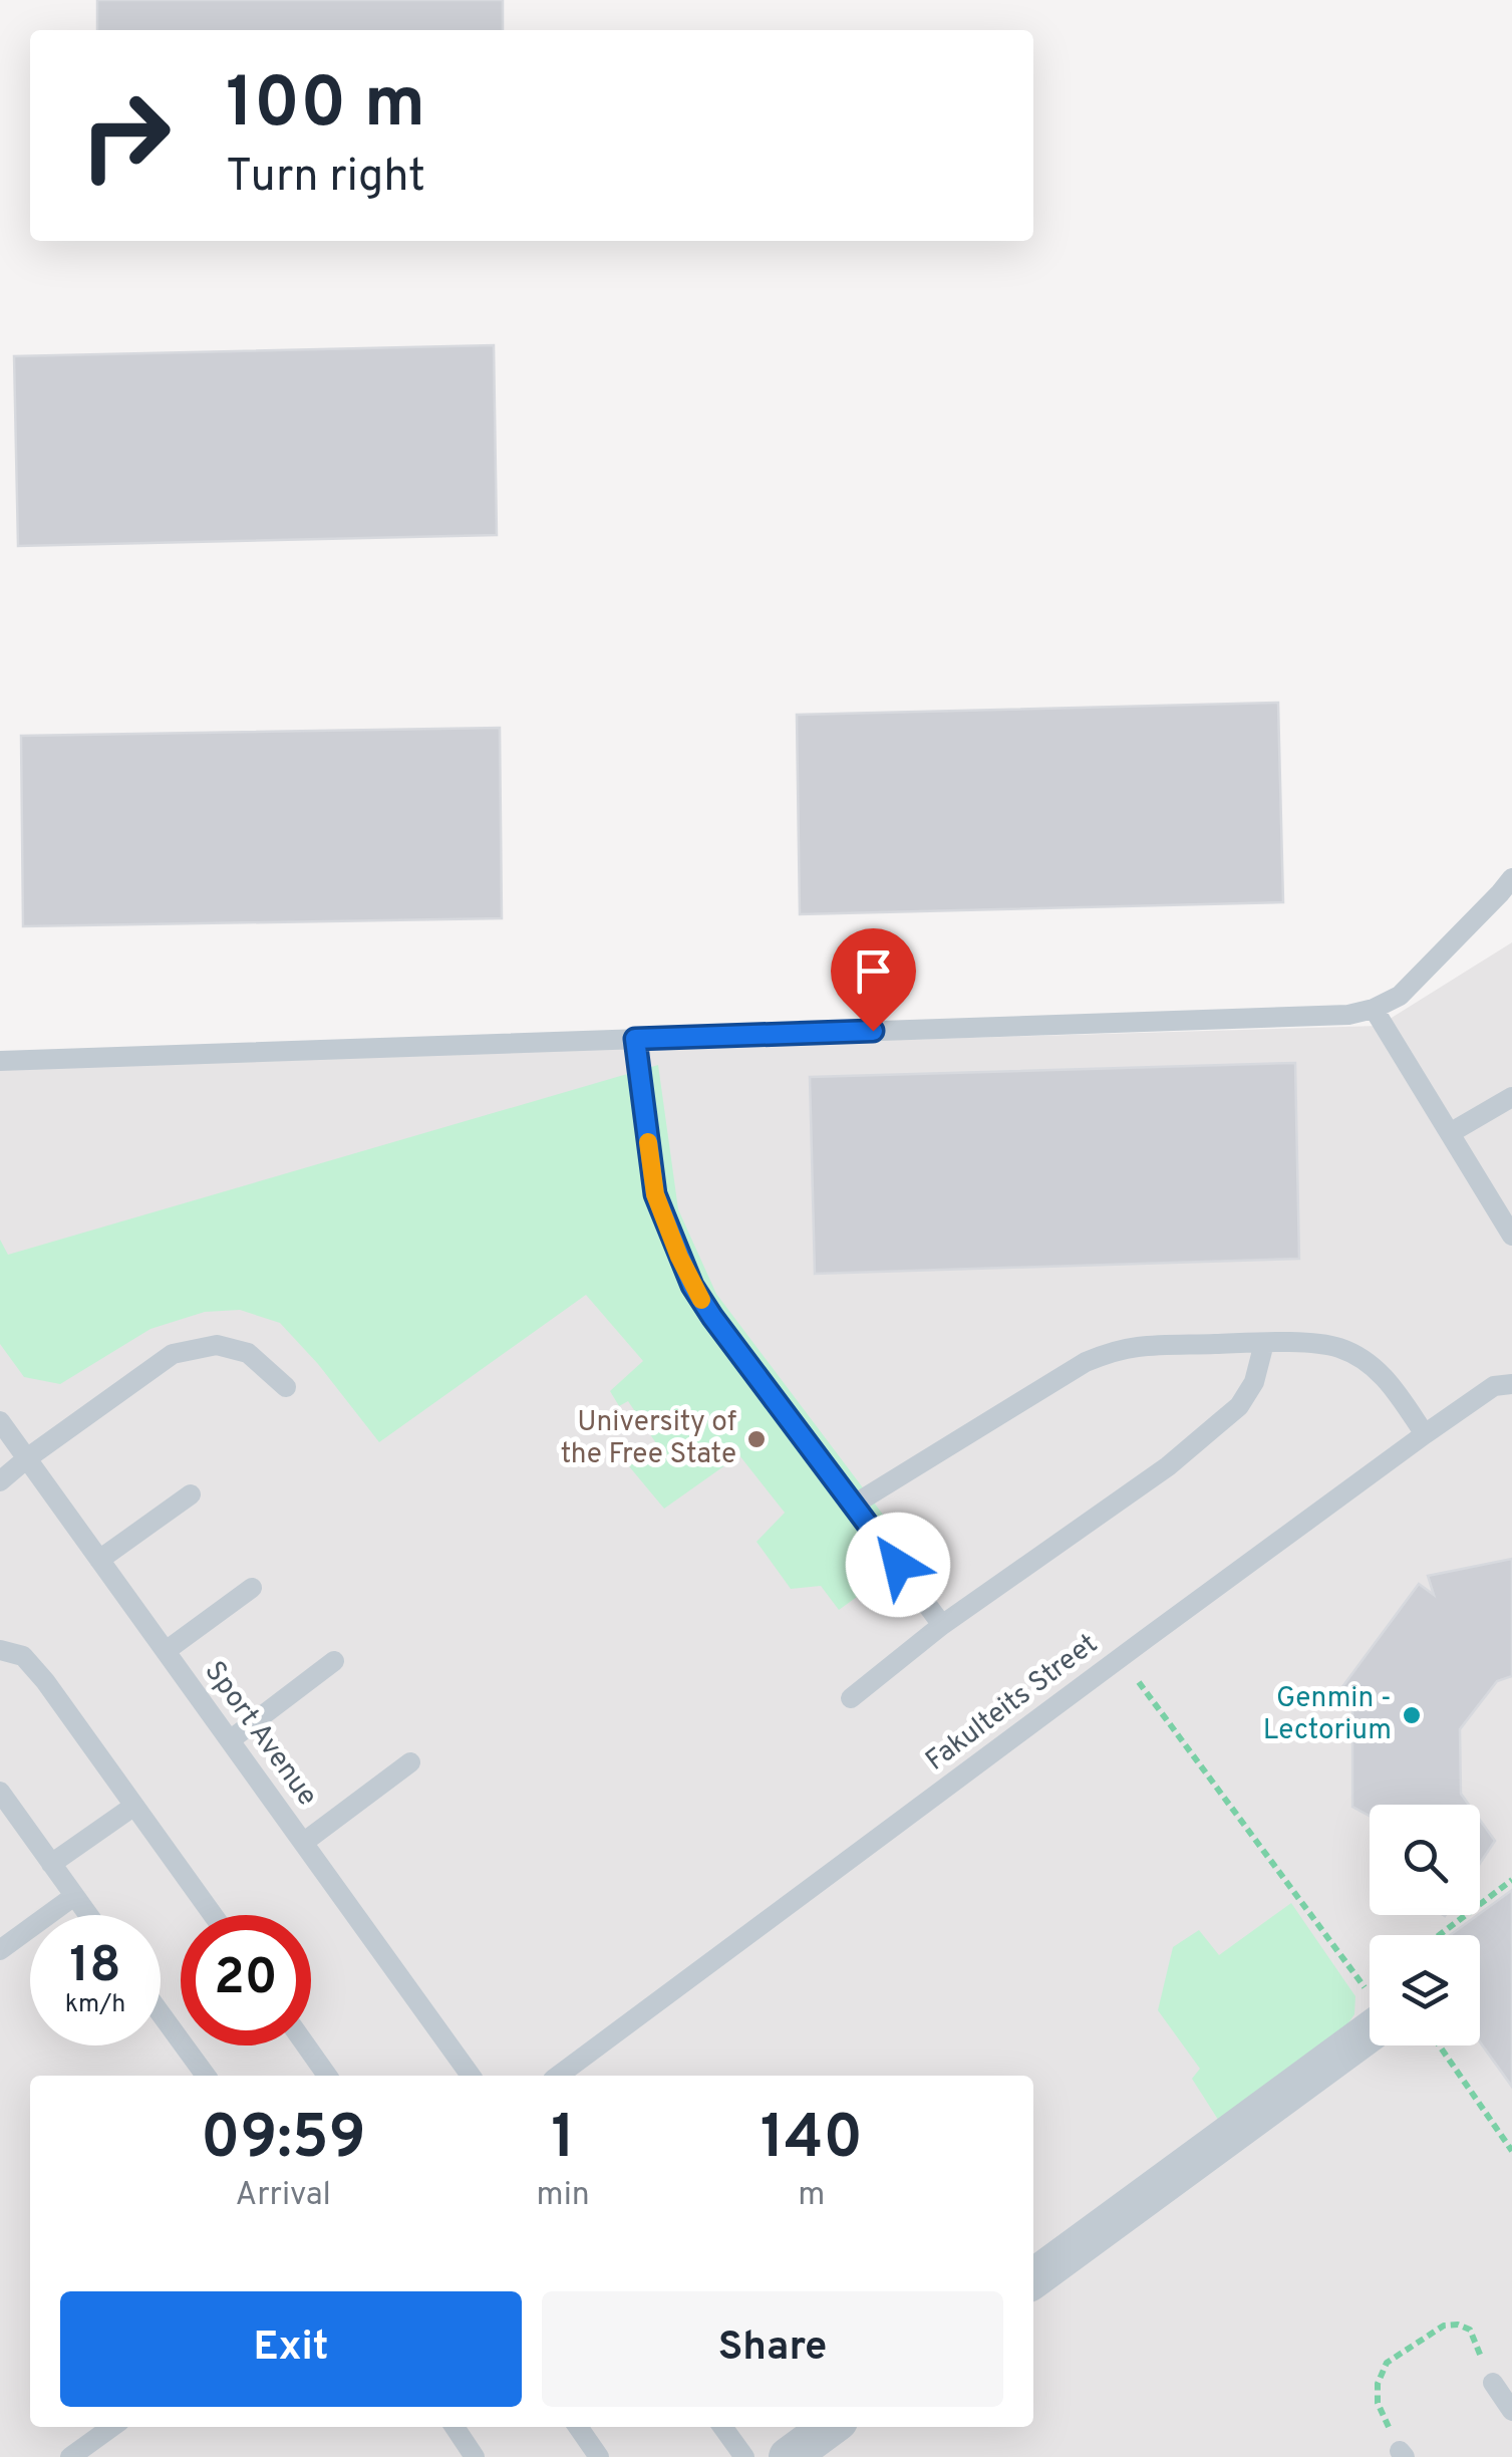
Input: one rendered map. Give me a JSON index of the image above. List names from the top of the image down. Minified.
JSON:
{"streets":{"lane":["Fakulteits Street","Sport Avenue"]},"places":["University of the Free State","Genmin - Lectorium"],"page":{"turn":["100 m","Turn right"],"speed":"18 km/h","limit":"20","eta":["09:59","Arrival","1","min","140","m"],"buttons":["Exit","Share"]}}
